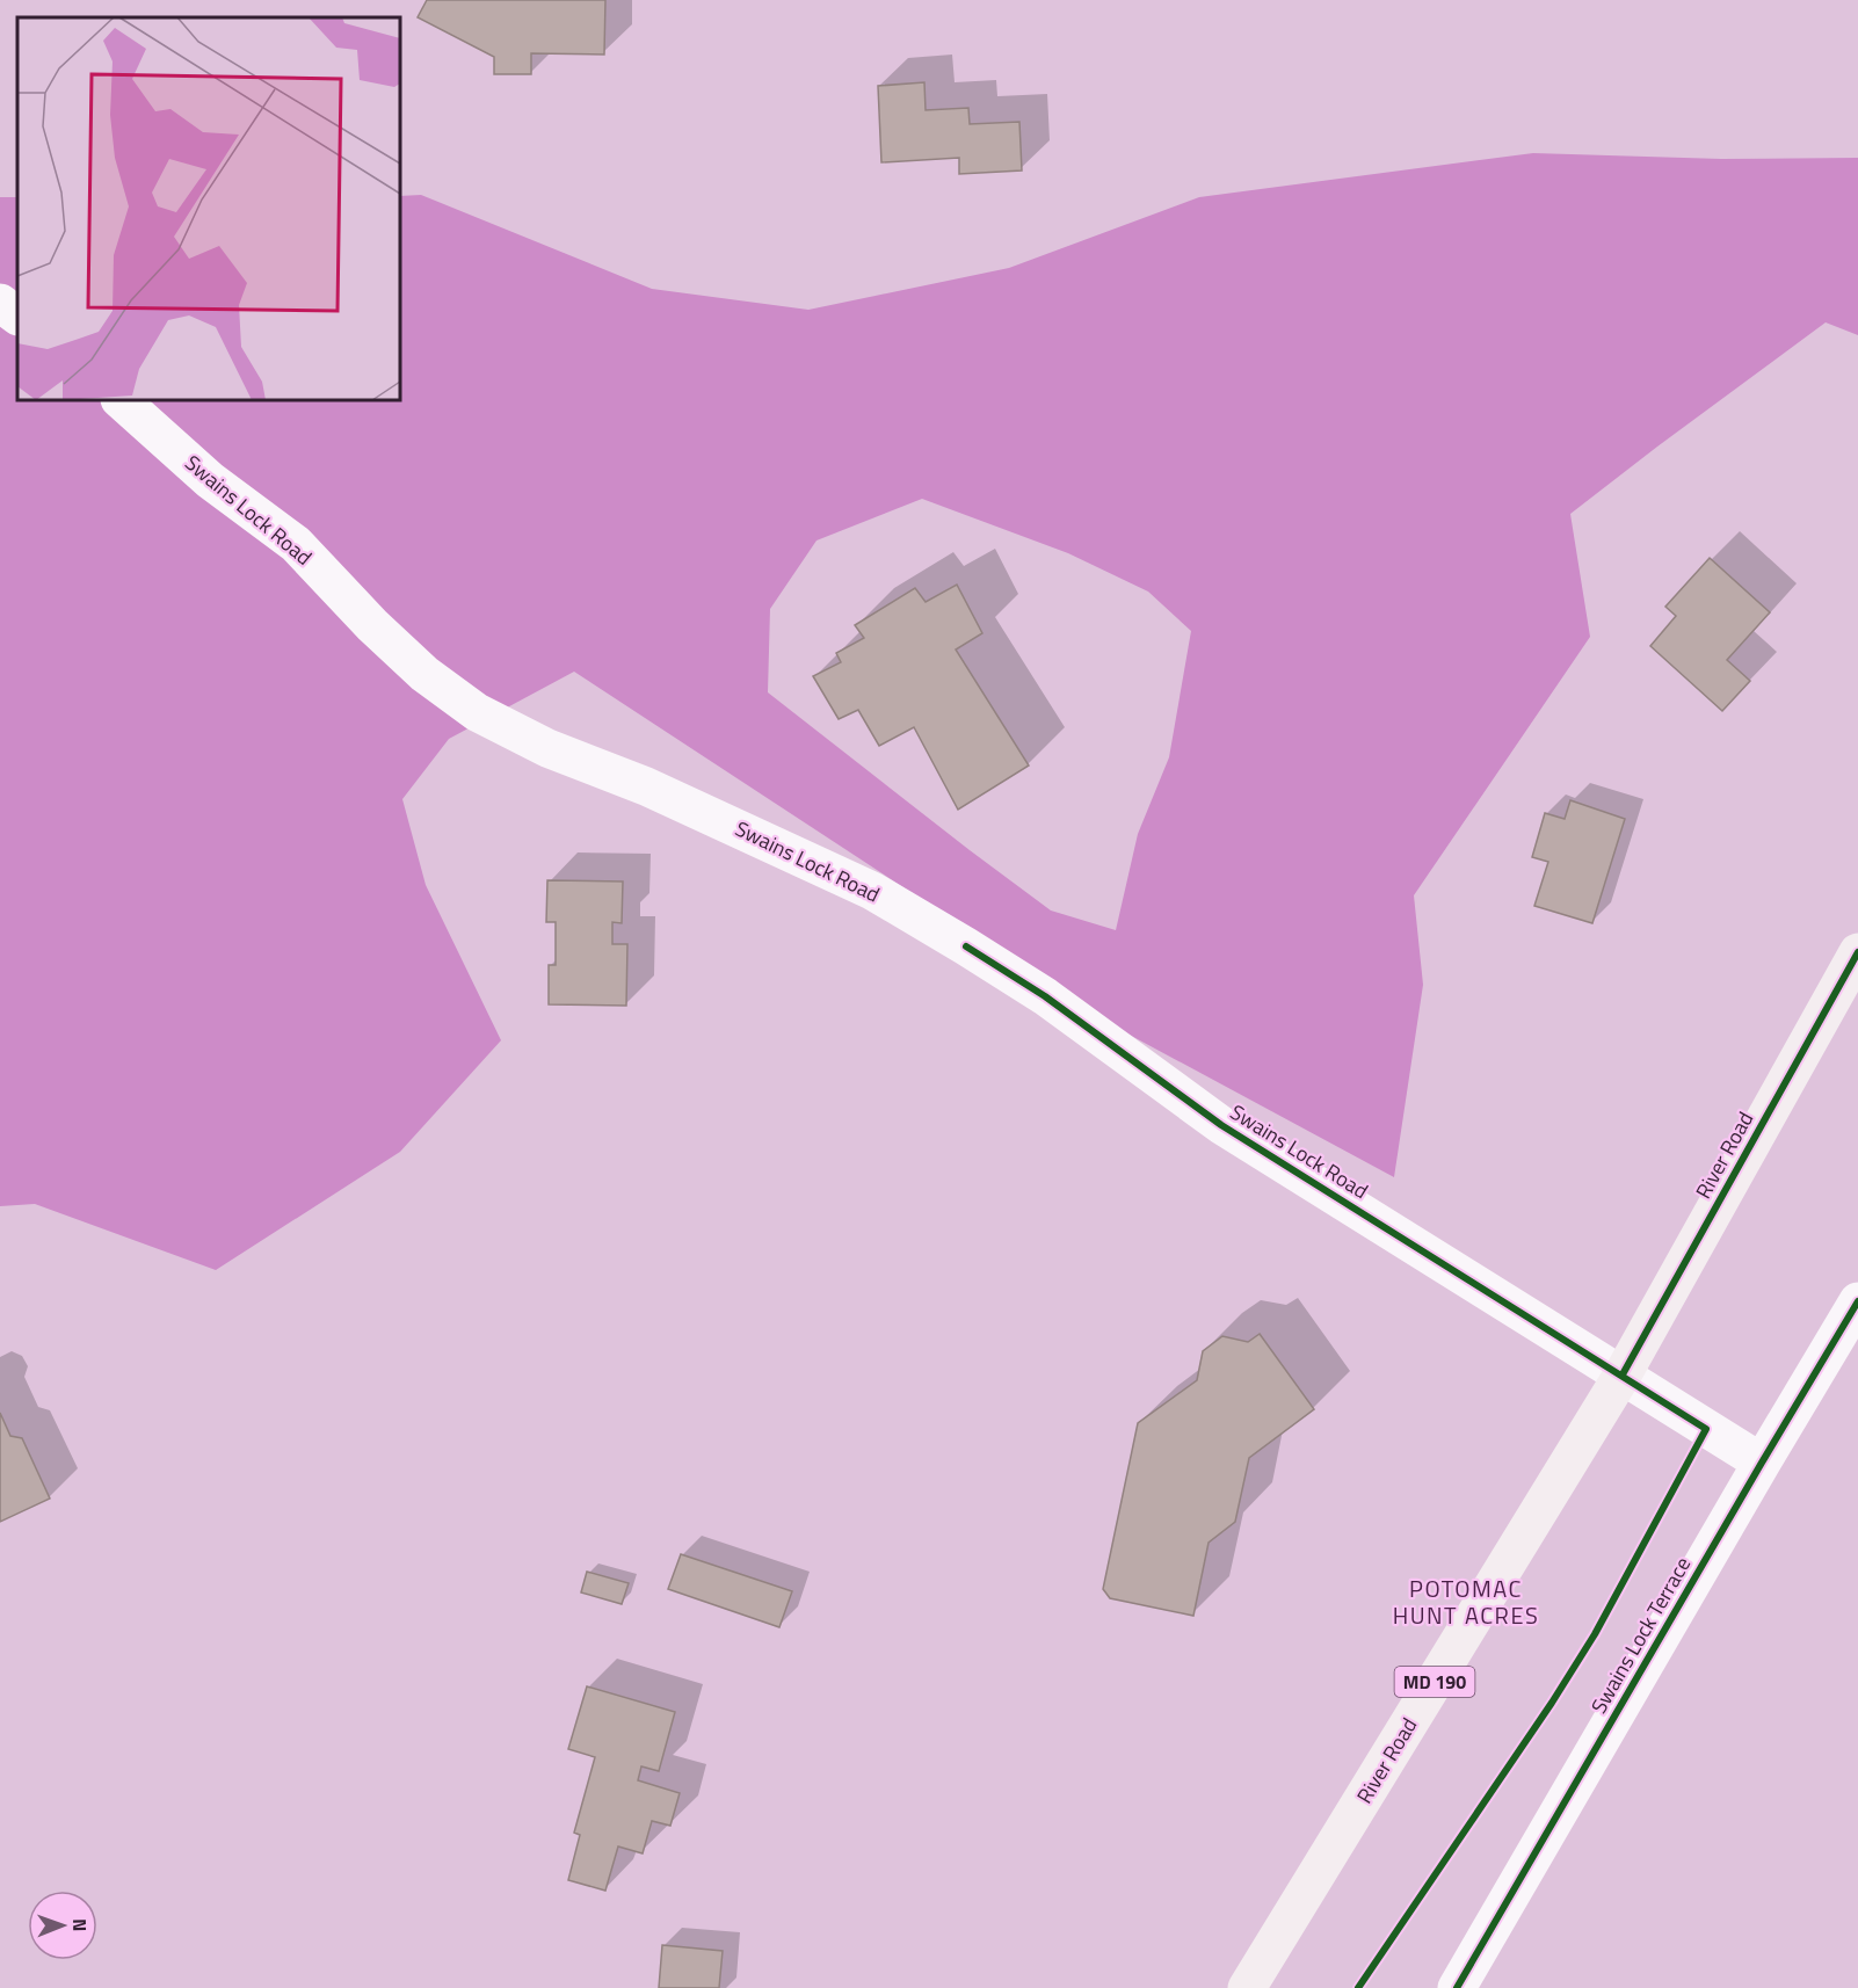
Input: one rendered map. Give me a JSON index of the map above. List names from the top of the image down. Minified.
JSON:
{"streets":{"main road":["River Road","MD 190"],"street":["Swains Lock Road","Swains Lock Terrace"]},"crossings":[["Swains Lock Road","River Road"]],"districts":["POTOMAC HUNT ACRES"],"north":"right"}
